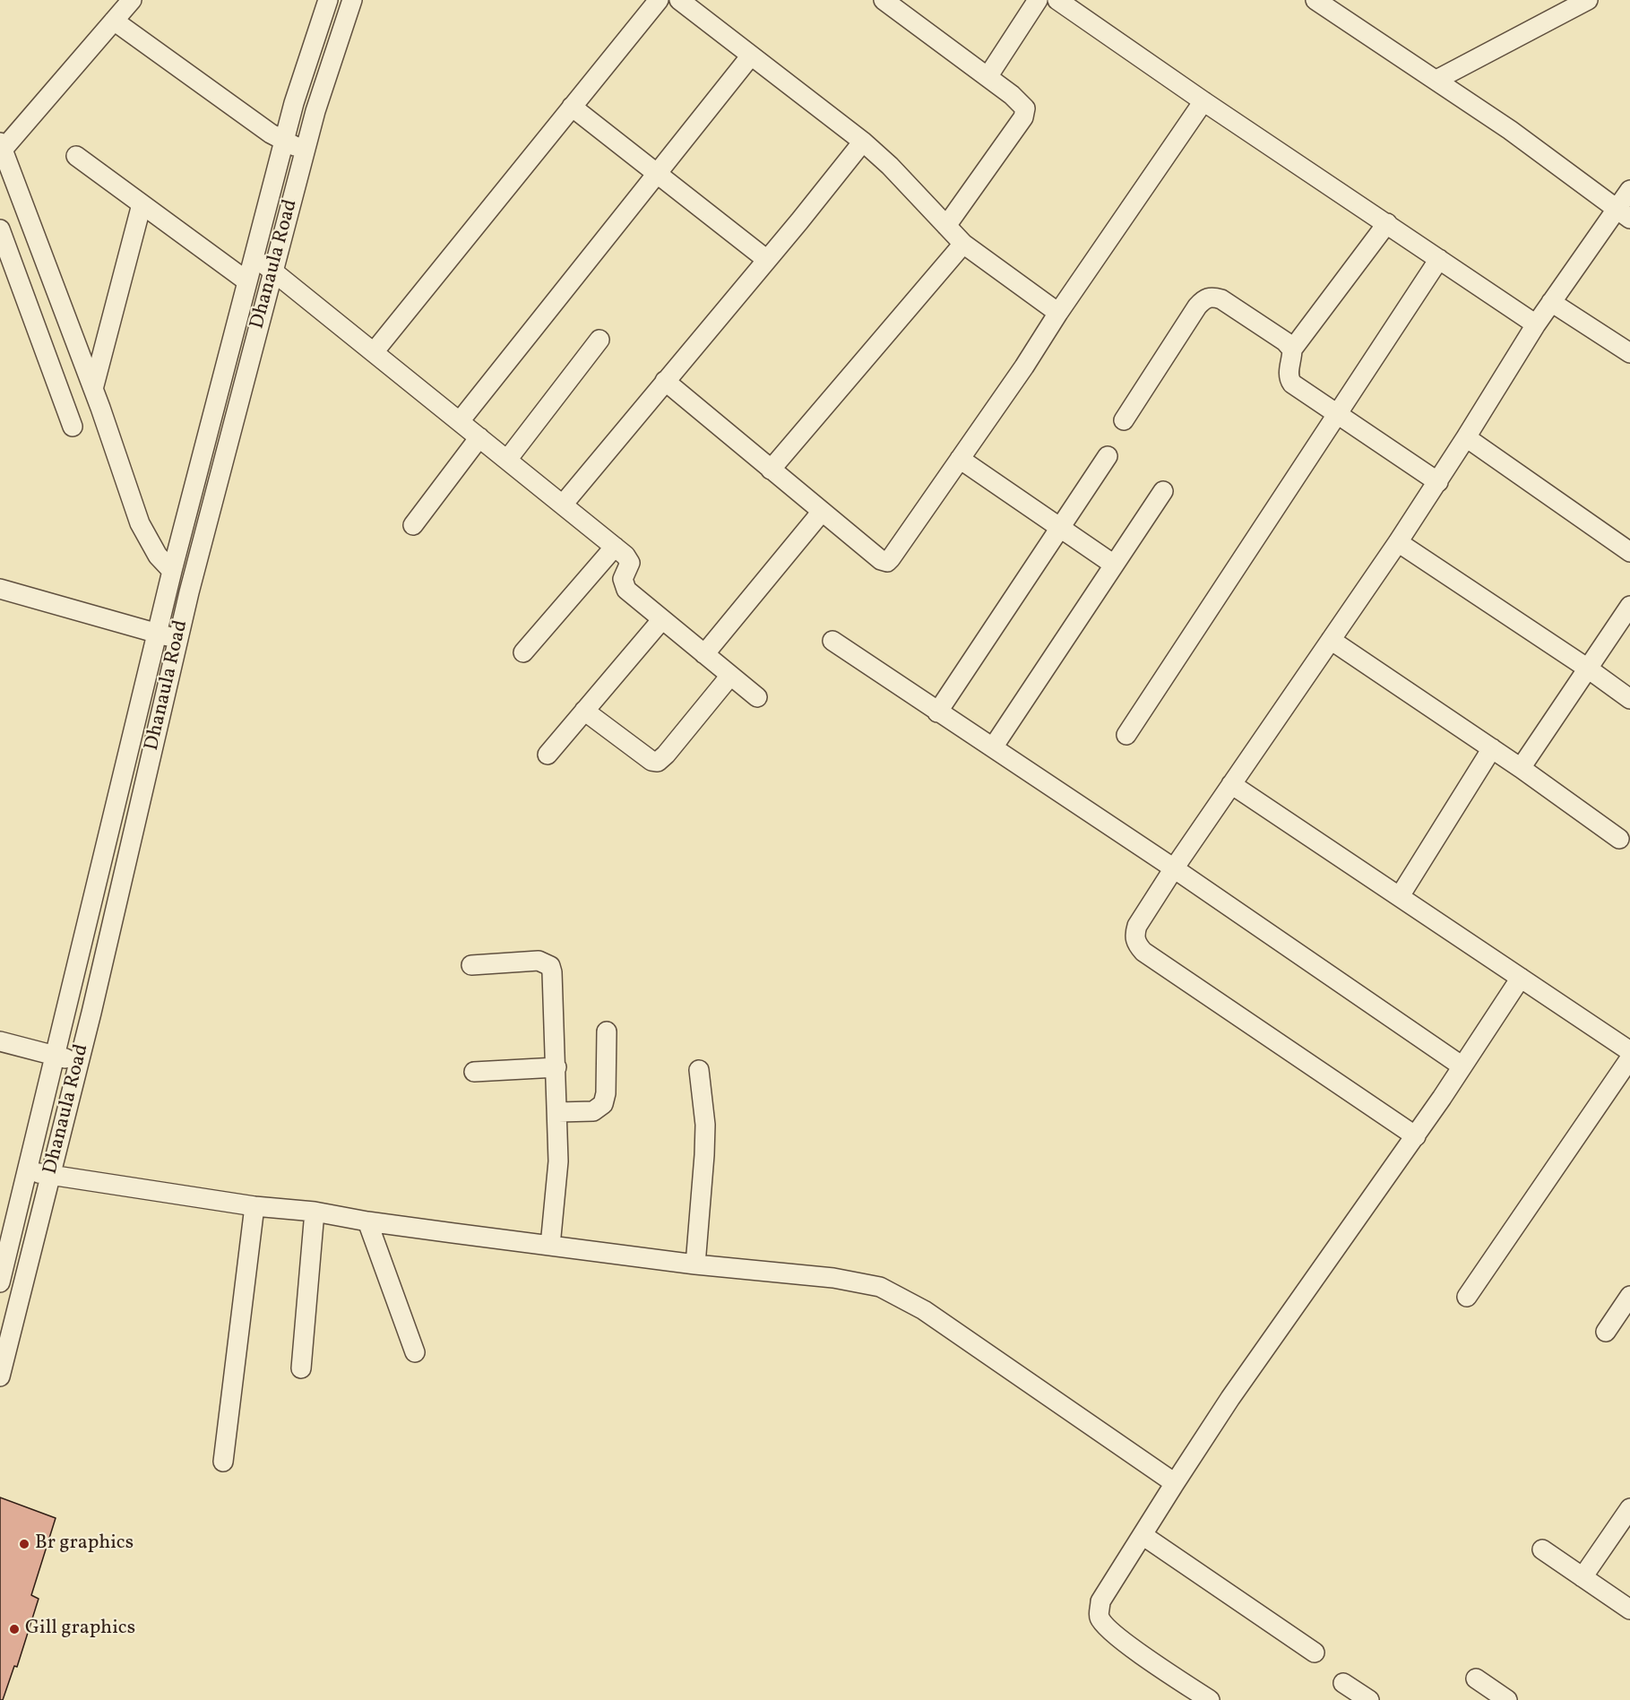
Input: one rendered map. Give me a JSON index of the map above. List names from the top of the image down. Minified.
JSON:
{"streets":{"street":["Dhanaula Road"]},"places":["Br graphics","Gill graphics"]}
